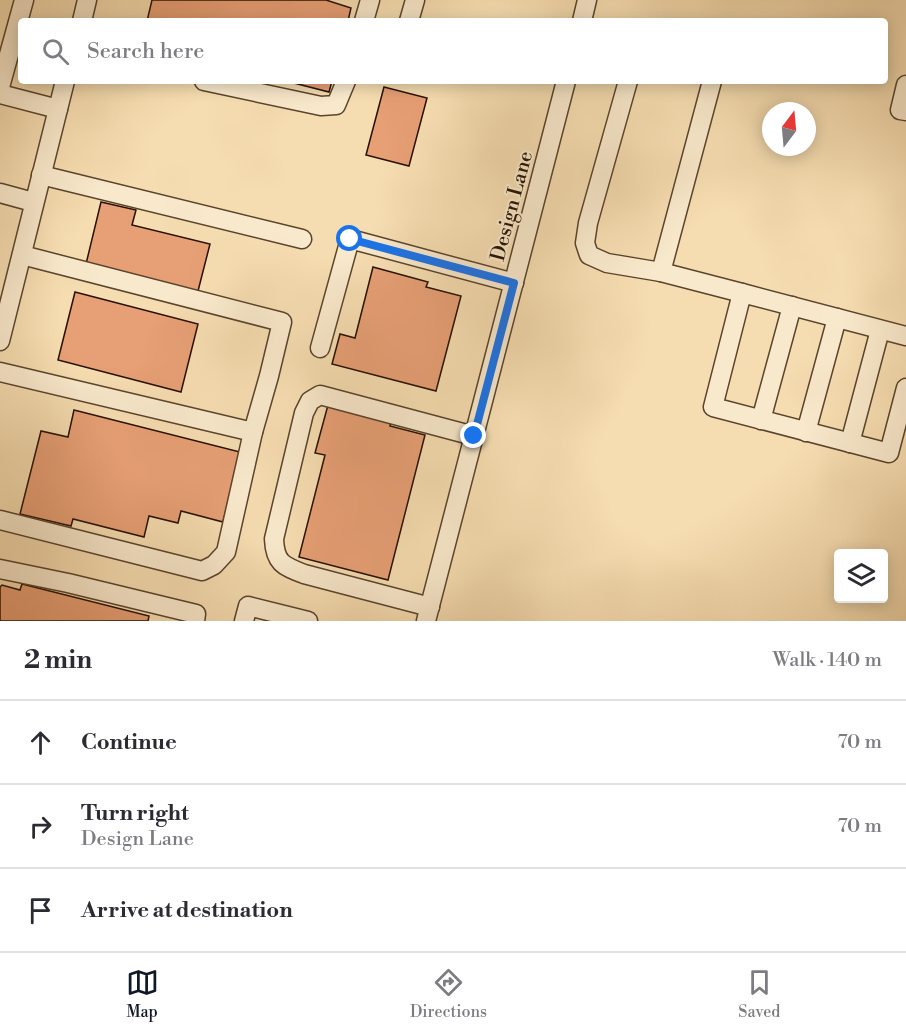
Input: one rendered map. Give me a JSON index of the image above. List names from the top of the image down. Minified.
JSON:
{"streets":{"street":["Design Lane"]},"north":"top","page":{"search":"Search here","heading":["2 min","Walk · 140 m"],"list":[["Continue","70 m"],["Turn right","Design Lane","70 m"],"Arrive at destination"],"nav":["Map","Directions","Saved"]}}
